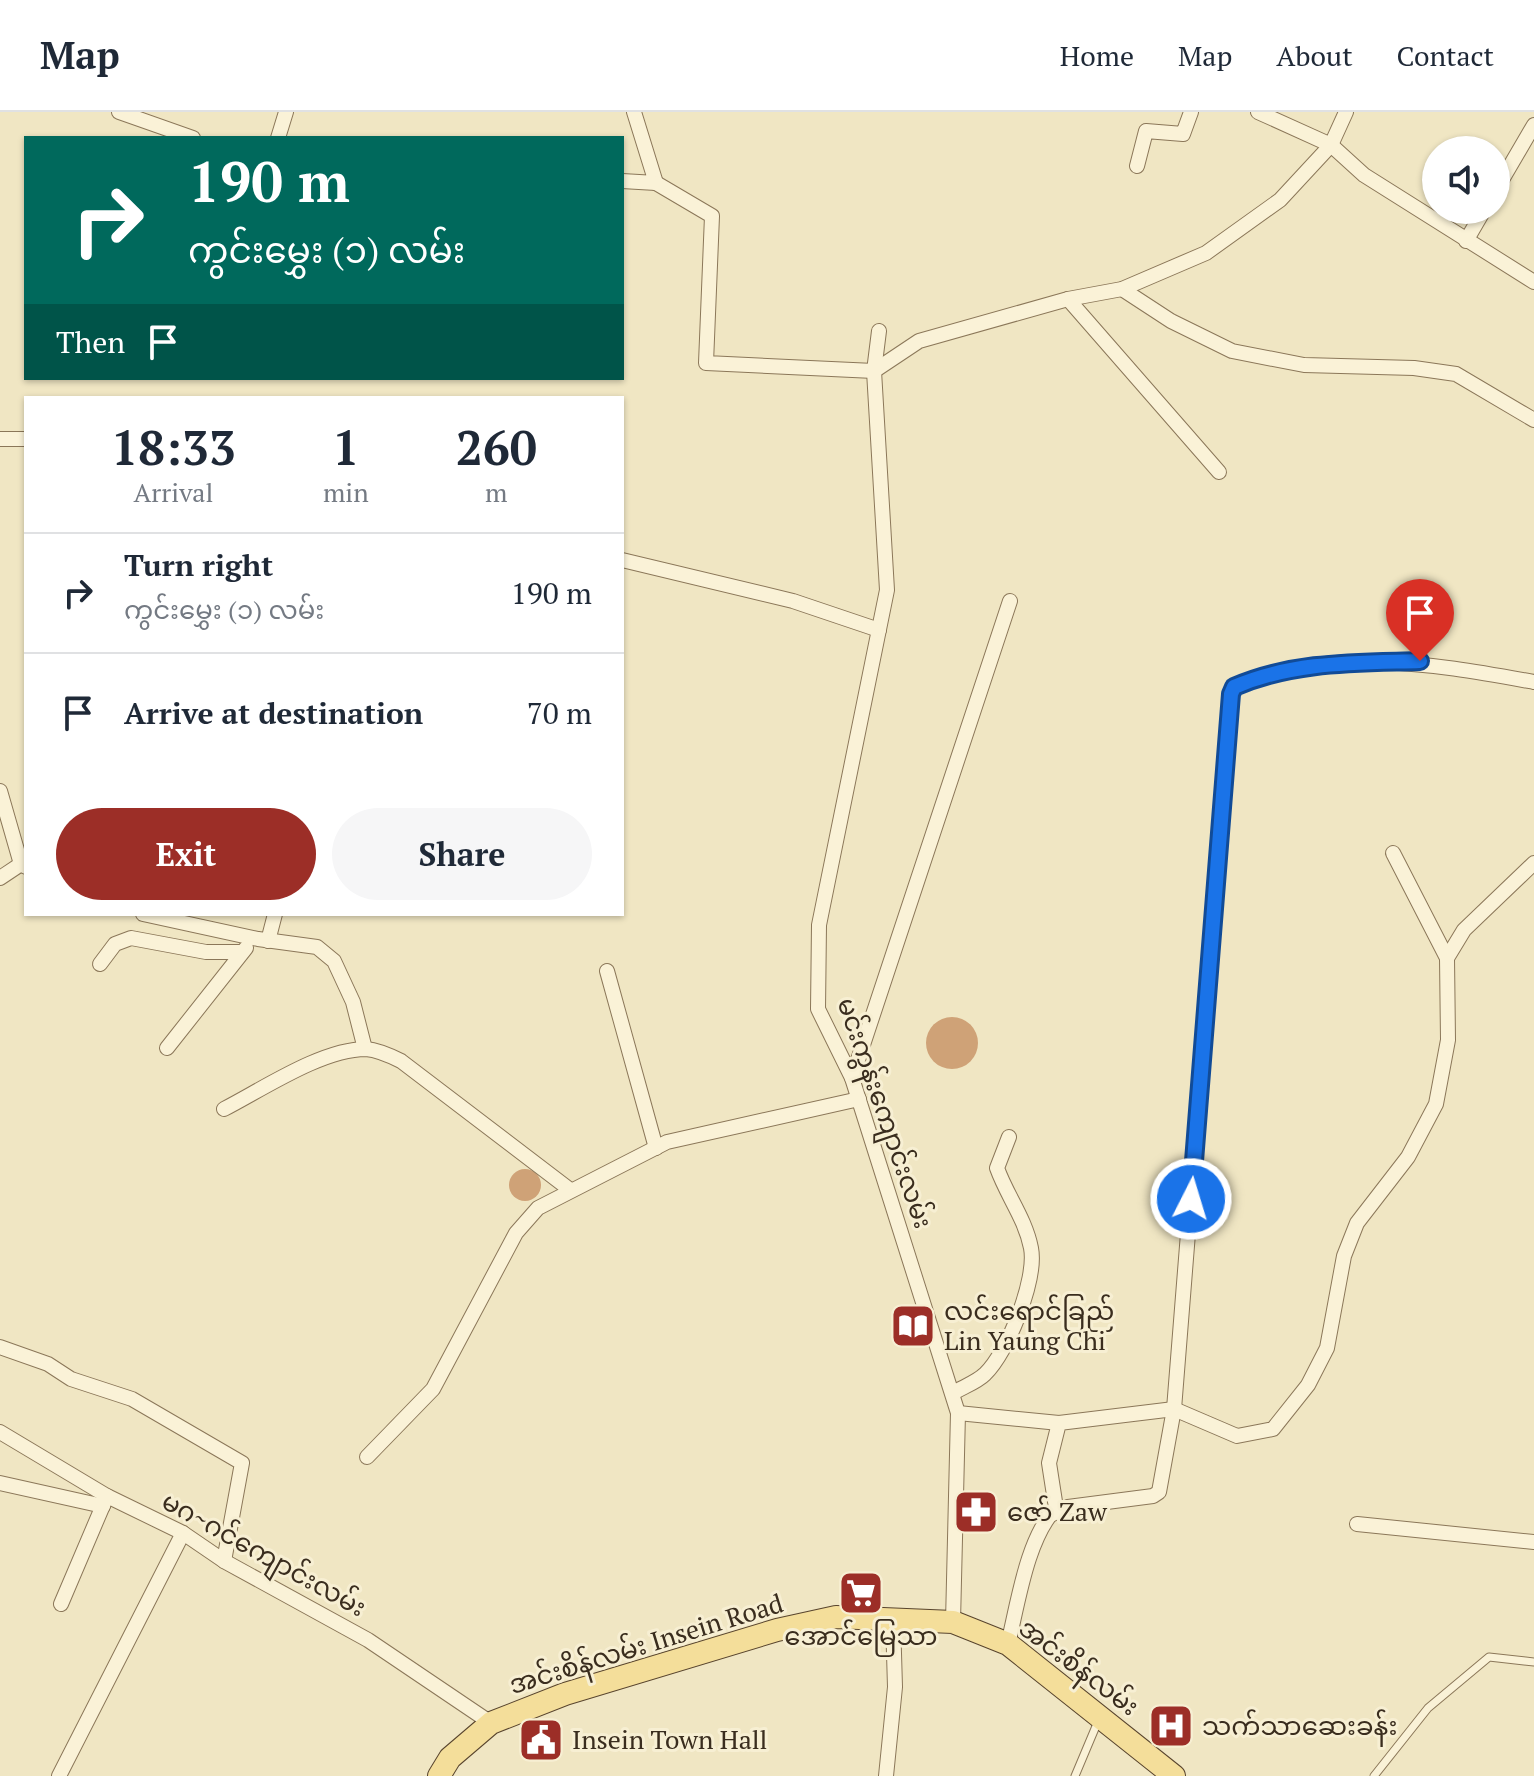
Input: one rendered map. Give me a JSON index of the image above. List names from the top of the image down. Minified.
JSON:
{"streets":{"main road":["အင်းစိန်လမ်း Insein Road","အင်းစိန်လမ်း"],"street":["မင်းကွန်းကျောင်းလမ်း","မဂ~ဂင်ကျောင်းလမ်း"]},"crossings":[["မင်းကွန်းကျောင်းလမ်း","အင်းစိန်လမ်း"],["မဂ~ဂင်ကျောင်းလမ်း","အင်းစိန်လမ်း Insein Road"],["အင်းစိန်လမ်း Insein Road","အင်းစိန်လမ်း"]],"places":{"library":["လင်းရောင်ခြည် Lin Yaung Chi"],"pharmacy":["ဇော် Zaw"],"supermarket":["အောင်မြေသာ"],"hospital":["သက်သာဆေးခန်း"],"public building":["Insein Town Hall"]},"page":{"header":"Map","nav":["Home","Map","About","Contact"],"turn":["190 m","ကွင်းမွှေး (၁) လမ်း"],"then":"Then","eta":["18:33","Arrival","1","min","260","m"],"list":[{"name":"Turn right","note":"ကွင်းမွှေး (၁) လမ်း","value":"190 m"},{"name":"Arrive at destination","value":"70 m"}],"buttons":["Exit","Share"]}}
